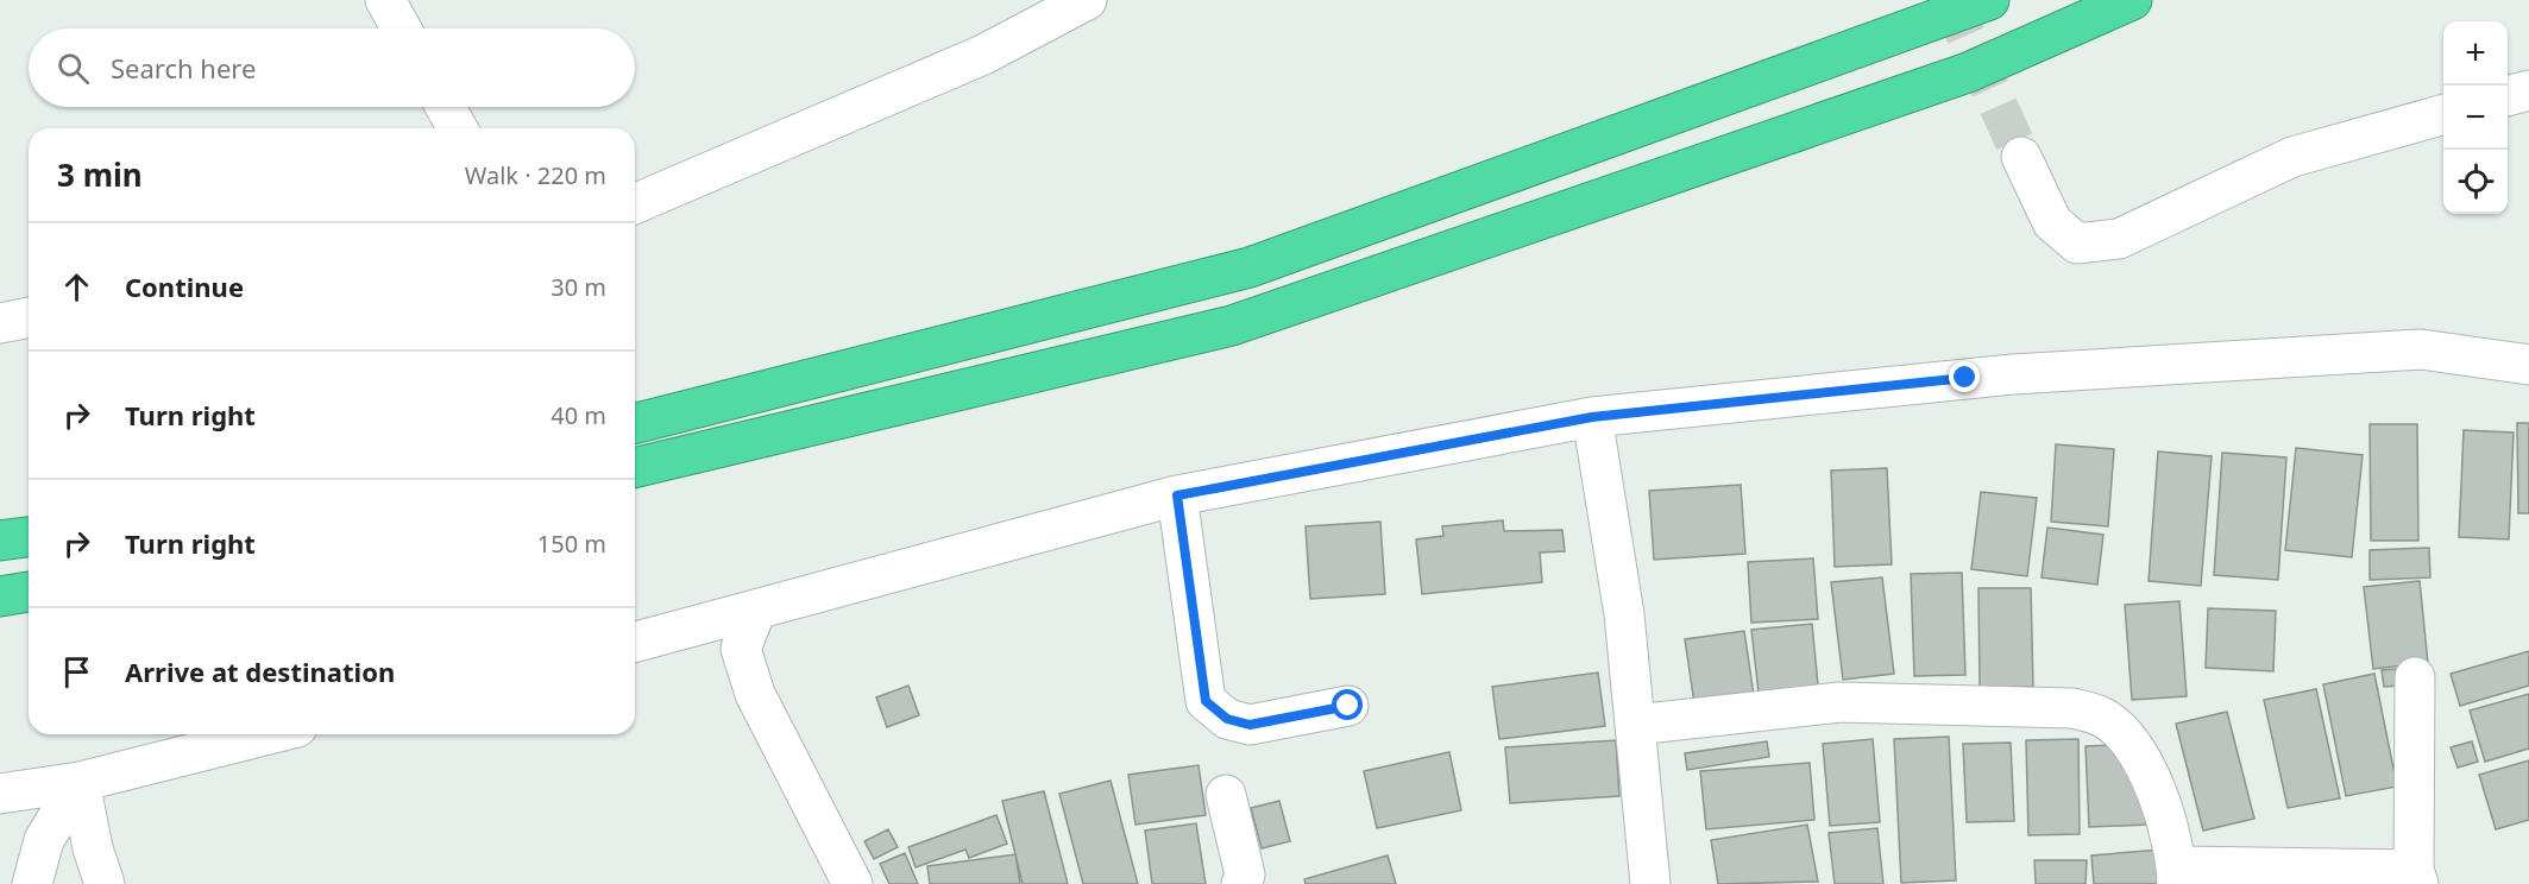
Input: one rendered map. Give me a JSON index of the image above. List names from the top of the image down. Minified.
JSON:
{"page":{"map_buttons":["+","−"],"search":"Search here","heading":["3 min","Walk · 220 m"],"list":[["Continue","30 m"],["Turn right","40 m"],["Turn right","150 m"],"Arrive at destination"]}}
